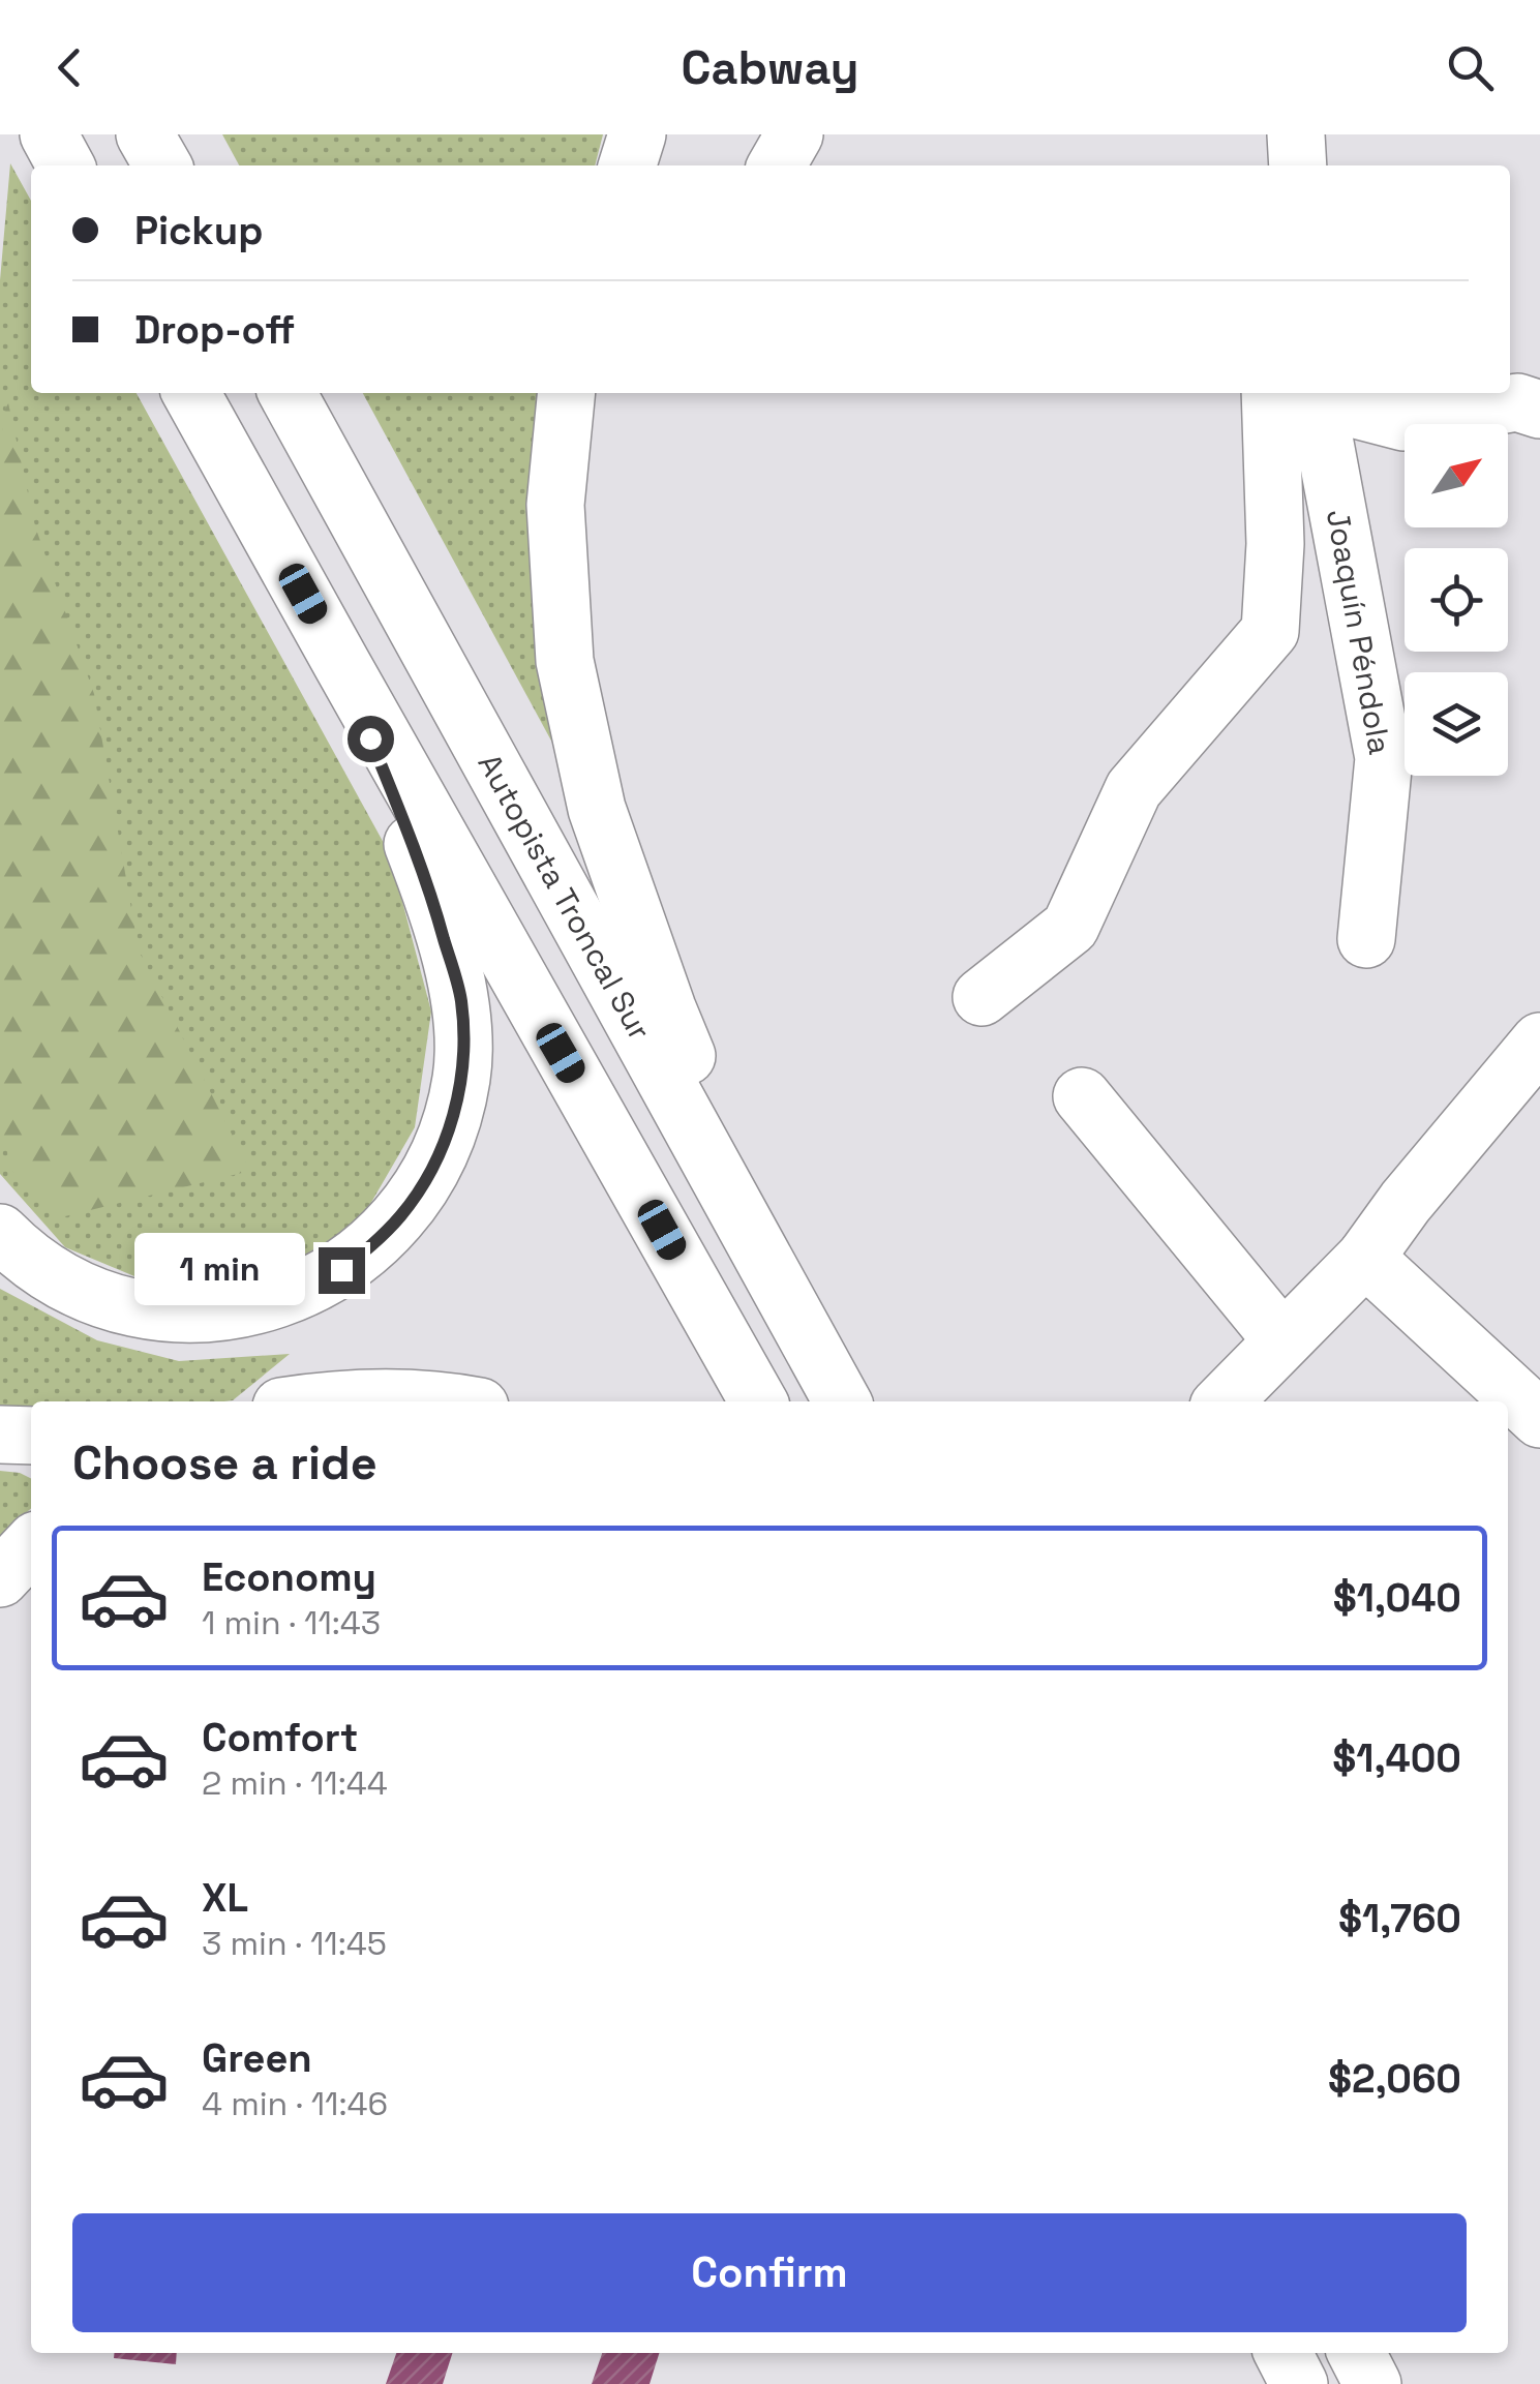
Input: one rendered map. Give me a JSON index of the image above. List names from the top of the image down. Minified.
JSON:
{"streets":{"main road":["Joaquín Péndola","Autopista Troncal Sur"]},"north":"top right","page":{"header":"Cabway","banner":["Pickup","Drop-off"],"bubble":"1 min","heading":"Choose a ride","list":[{"name":"Economy","note":"1 min · 11:43","value":"$1,040"},{"name":"Comfort","note":"2 min · 11:44","value":"$1,400"},{"name":"XL","note":"3 min · 11:45","value":"$1,760"},{"name":"Green","note":"4 min · 11:46","value":"$2,060"}],"buttons":"Confirm"}}
